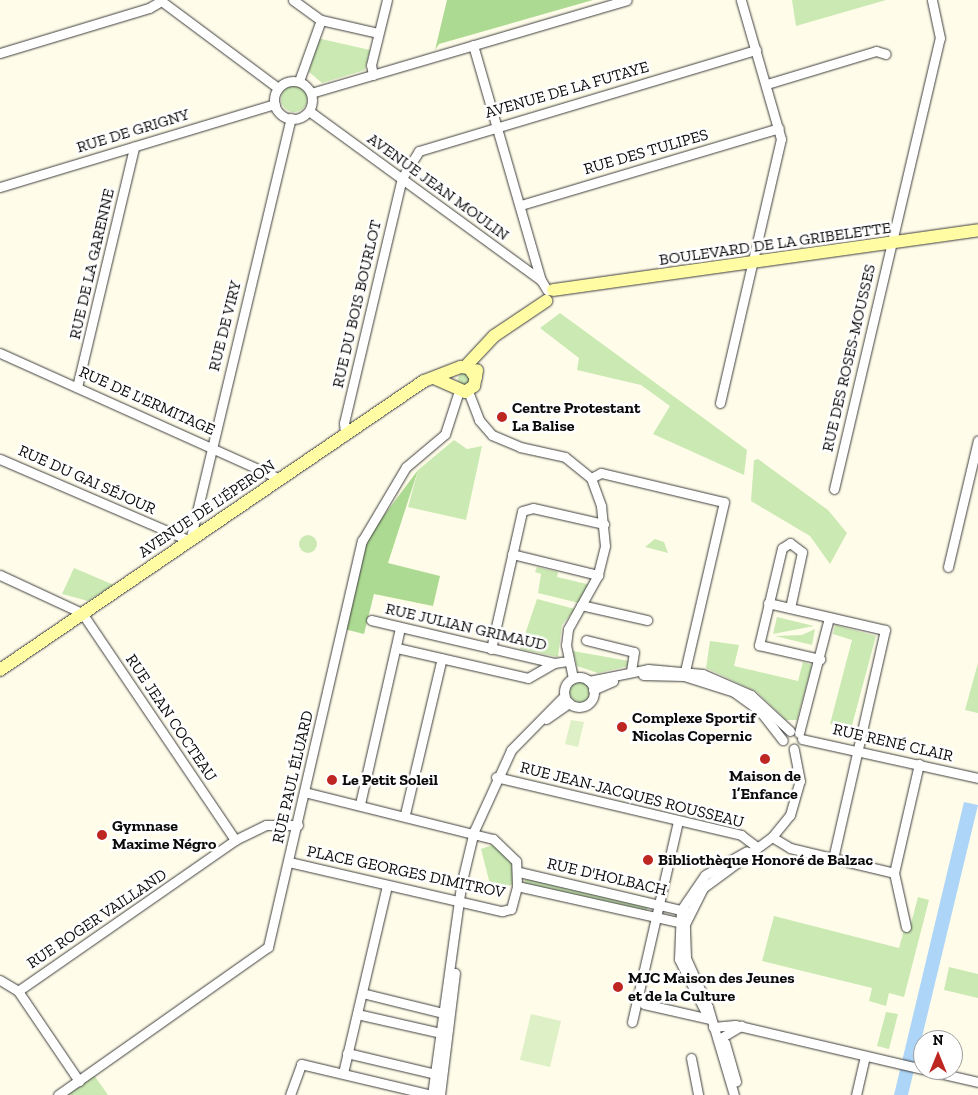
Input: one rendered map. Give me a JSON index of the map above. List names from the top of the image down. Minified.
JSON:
{"streets":{"main road":["BOULEVARD DE LA GRIBELETTE","AVENUE DE L'ÉPERON"],"street":["AVENUE DE LA FUTAYE","RUE DE GRIGNY","RUE DES TULIPES","AVENUE JEAN MOULIN","RUE DE LA GARENNE","RUE DU BOIS BOURLOT","RUE DE VIRY","RUE DES ROSES-MOUSSES","RUE DE L'ERMITAGE","RUE DU GAI SÉJOUR","RUE JULIAN GRIMAUD","RUE JEAN COCTEAU","RUE RENÉ CLAIR","RUE PAUL ÉLUARD","RUE JEAN-JACQUES ROUSSEAU","PLACE GEORGES DIMITROV","RUE D'HOLBACH","RUE ROGER VAILLAND"]},"crossings":[["AVENUE DE LA FUTAYE","AVENUE JEAN MOULIN"],["AVENUE DE LA FUTAYE","RUE DU BOIS BOURLOT"],["RUE DE GRIGNY","AVENUE JEAN MOULIN"],["RUE DE GRIGNY","RUE DE LA GARENNE"],["RUE DE GRIGNY","RUE DE VIRY"],["AVENUE JEAN MOULIN","BOULEVARD DE LA GRIBELETTE"],["AVENUE JEAN MOULIN","RUE DU BOIS BOURLOT"],["AVENUE JEAN MOULIN","RUE DE VIRY"],["AVENUE JEAN MOULIN","AVENUE DE L'ÉPERON"],["BOULEVARD DE LA GRIBELETTE","RUE DES ROSES-MOUSSES"],["BOULEVARD DE LA GRIBELETTE","AVENUE DE L'ÉPERON"],["RUE DE LA GARENNE","RUE DE L'ERMITAGE"],["RUE DU BOIS BOURLOT","AVENUE DE L'ÉPERON"],["RUE DE VIRY","RUE DE L'ERMITAGE"],["RUE DE VIRY","RUE DU GAI SÉJOUR"],["RUE DE VIRY","AVENUE DE L'ÉPERON"],["RUE DE L'ERMITAGE","AVENUE DE L'ÉPERON"],["RUE DU GAI SÉJOUR","AVENUE DE L'ÉPERON"],["AVENUE DE L'ÉPERON","RUE JEAN COCTEAU"],["RUE JEAN COCTEAU","RUE ROGER VAILLAND"],["RUE PAUL ÉLUARD","PLACE GEORGES DIMITROV"],["RUE PAUL ÉLUARD","RUE ROGER VAILLAND"],["PLACE GEORGES DIMITROV","RUE D'HOLBACH"]],"places":["Centre Protestant La Balise","Complexe Sportif Nicolas Copernic","Maison de l’Enfance","Le Petit Soleil","Gymnase Maxime Négro","Bibliothèque Honoré de Balzac","MJC Maison des Jeunes et de la Culture"],"north":"top"}
